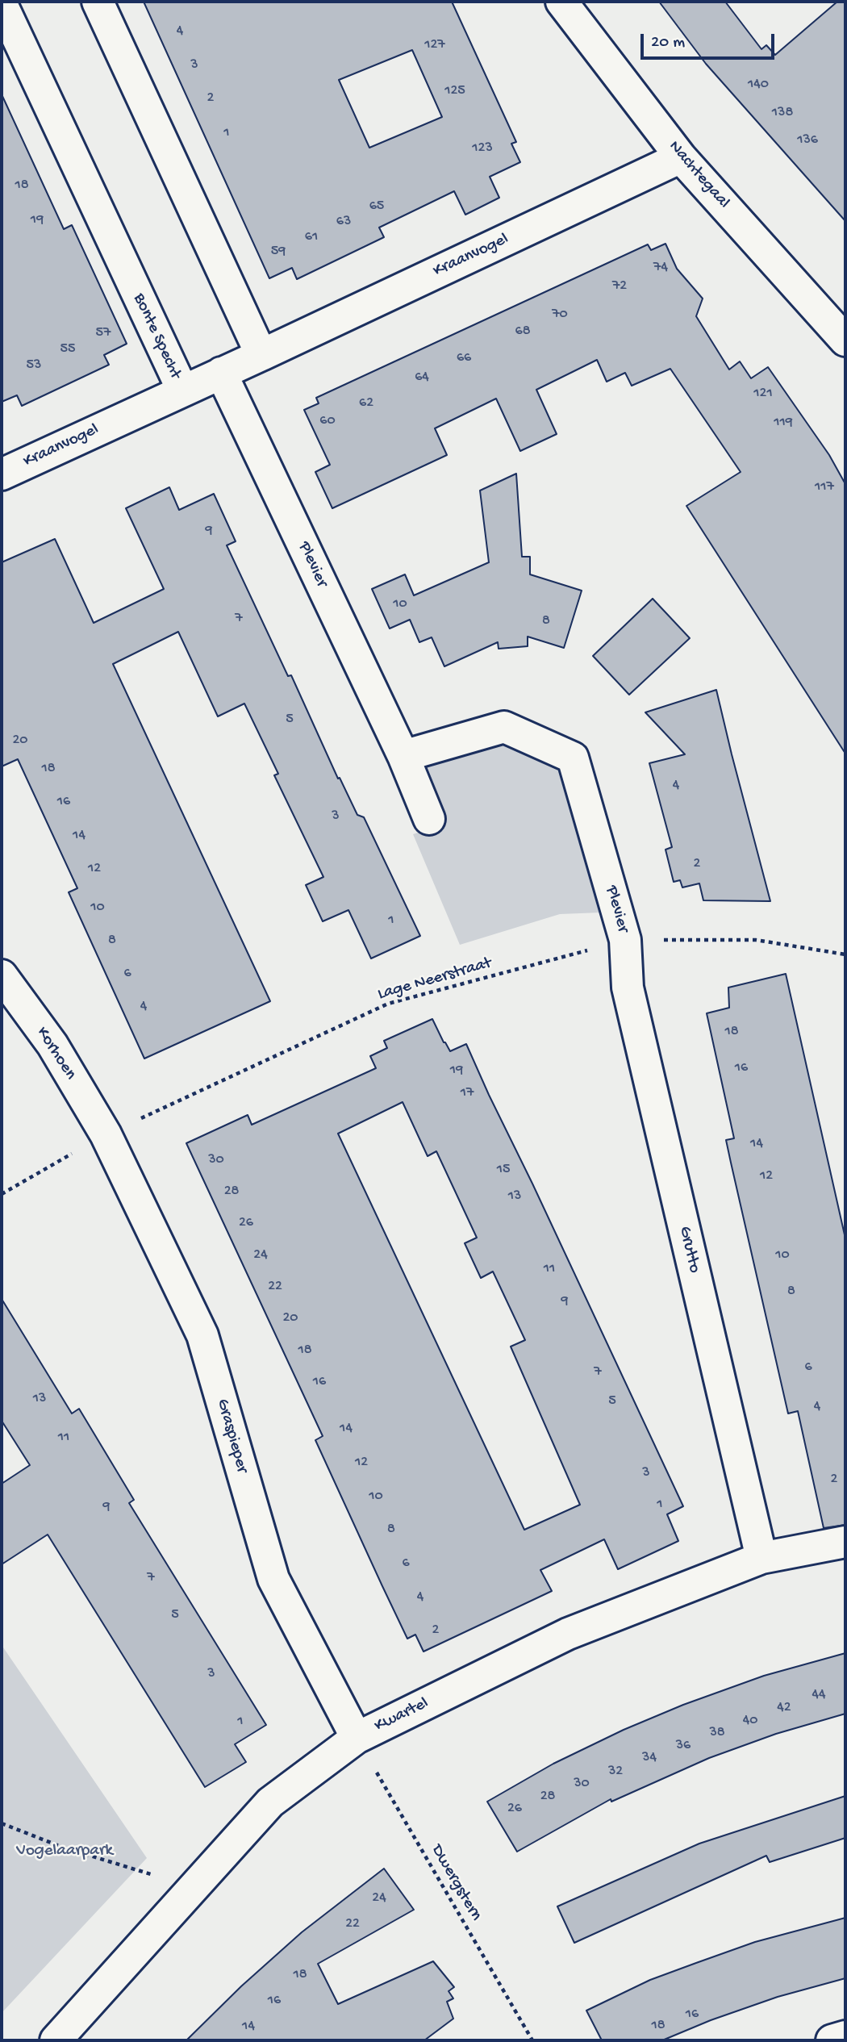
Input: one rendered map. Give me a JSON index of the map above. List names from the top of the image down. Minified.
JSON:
{"streets":{"street":["Nachtegaal","Kraanvogel","Bonte Specht","Plevier","Korhoen","Grutto","Graspieper","Kwartel"],"path":["Lage Neerstraat","Dwergstern"]},"crossings":[["Nachtegaal","Kraanvogel"],["Kraanvogel","Bonte Specht"],["Bonte Specht","Plevier"],["Plevier","Lage Neerstraat"],["Plevier","Grutto"],["Lage Neerstraat","Korhoen"],["Lage Neerstraat","Grutto"],["Lage Neerstraat","Graspieper"],["Korhoen","Graspieper"],["Grutto","Kwartel"],["Graspieper","Kwartel"],["Graspieper","Dwergstern"],["Kwartel","Dwergstern"]],"parks":["Vogelaarpark"],"house_numbers":["4","127","3","140","125","2","138","1","136","123","18","65","19","63","61","59","74","72","70","68","57","55","66","53","64","121","62","60","119","117","9","10","7","8","5","20","18","4","16","3","14","2","12","10","1","8","6","4","18","16","19","17","14","30","15","12","28","13","26","24","10","11","22","8","9","20","18","6","7","16","13","5","4","14","11","12","3","2","10","1","9","8","6","7","4","5","2","3","44","42","40","1","38","36","34","32","30","28","26","24","22","18","16","16","18","14"],"scale_bar":"20 m"}
